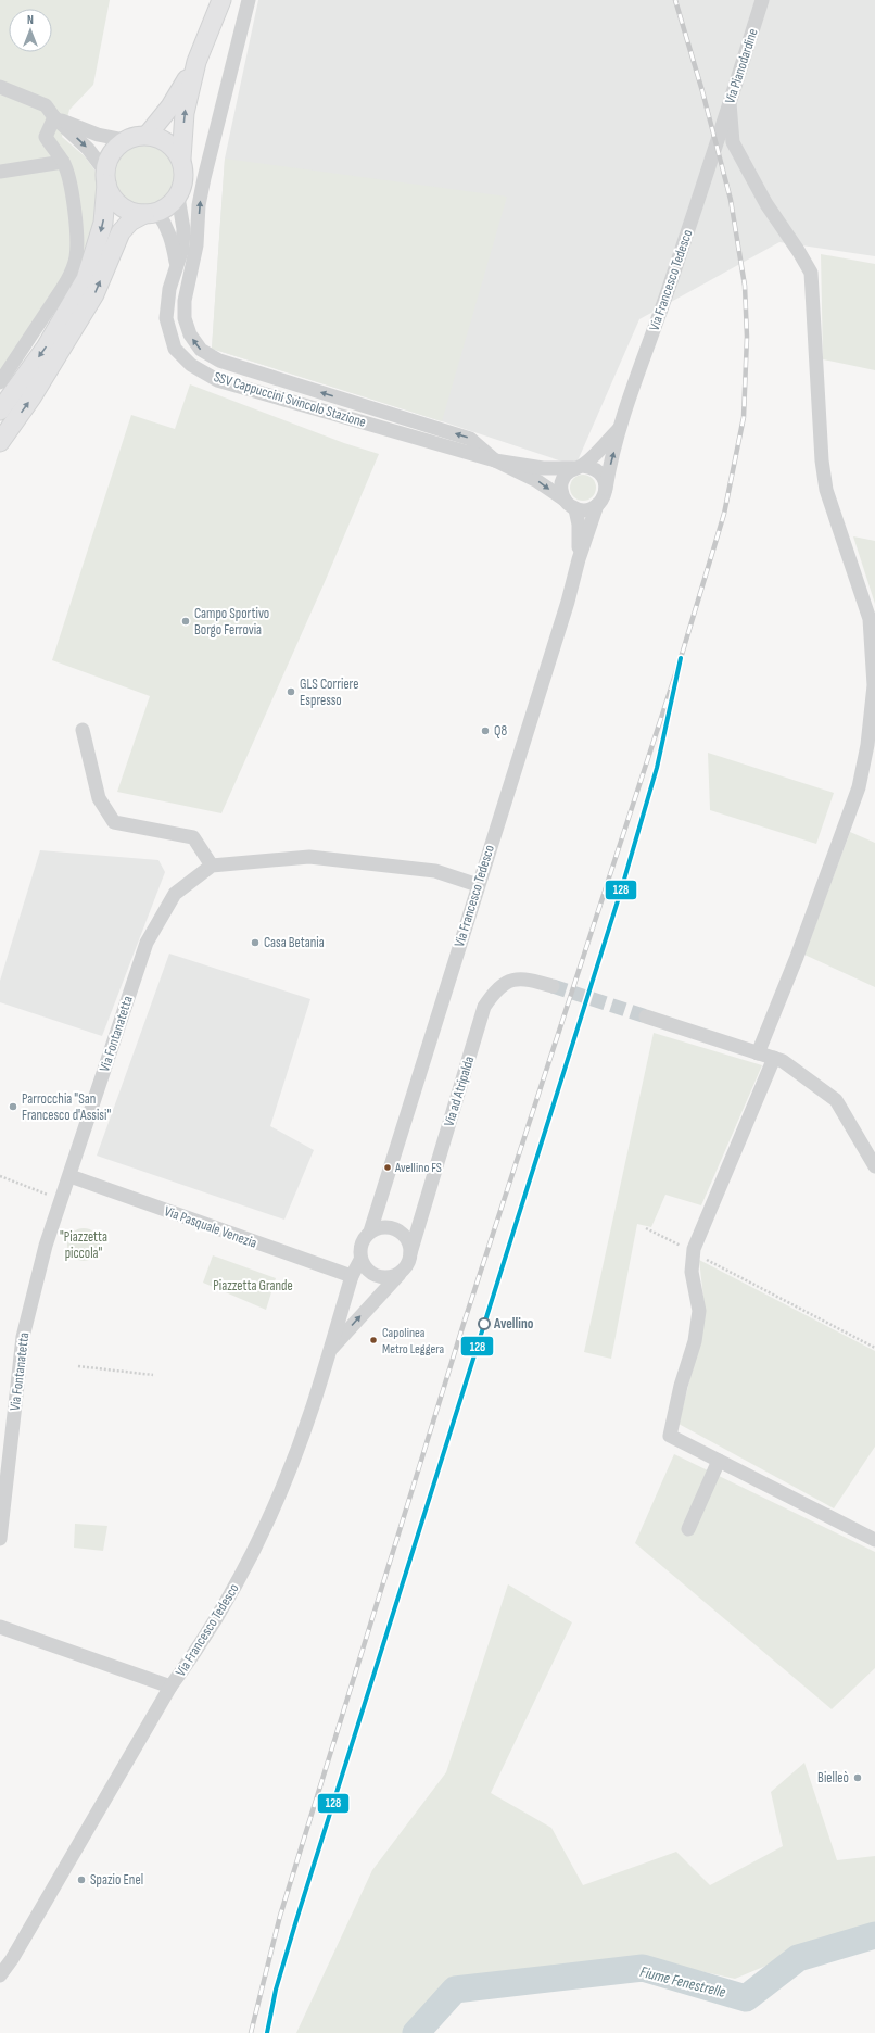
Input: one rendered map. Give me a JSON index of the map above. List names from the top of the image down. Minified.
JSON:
{"streets":{"street":["Via Pianodardine","Via Francesco Tedesco","SSV Cappuccini Svincolo Stazione","Via Fontanatetta","Via ad Atripalda","Via Pasquale Venezia"]},"crossings":[["Via Pianodardine","Via Francesco Tedesco"],["Via Francesco Tedesco","SSV Cappuccini Svincolo Stazione"],["Via Francesco Tedesco","Via ad Atripalda"],["Via Francesco Tedesco","Via Pasquale Venezia"],["Via Fontanatetta","Via Pasquale Venezia"]],"water":["Fiume Fenestrelle"],"parks":["\"Piazzetta piccola\"","Piazzetta Grande"],"places":["Campo Sportivo Borgo Ferrovia","GLS Corriere Espresso","Q8","Casa Betania","Parrocchia \"San Francesco d'Assisi\"","Avellino FS","Avellino","Capolinea Metro Leggera","Bielleò","Spazio Enel"],"lines":["transit line 128"],"north":"top"}
